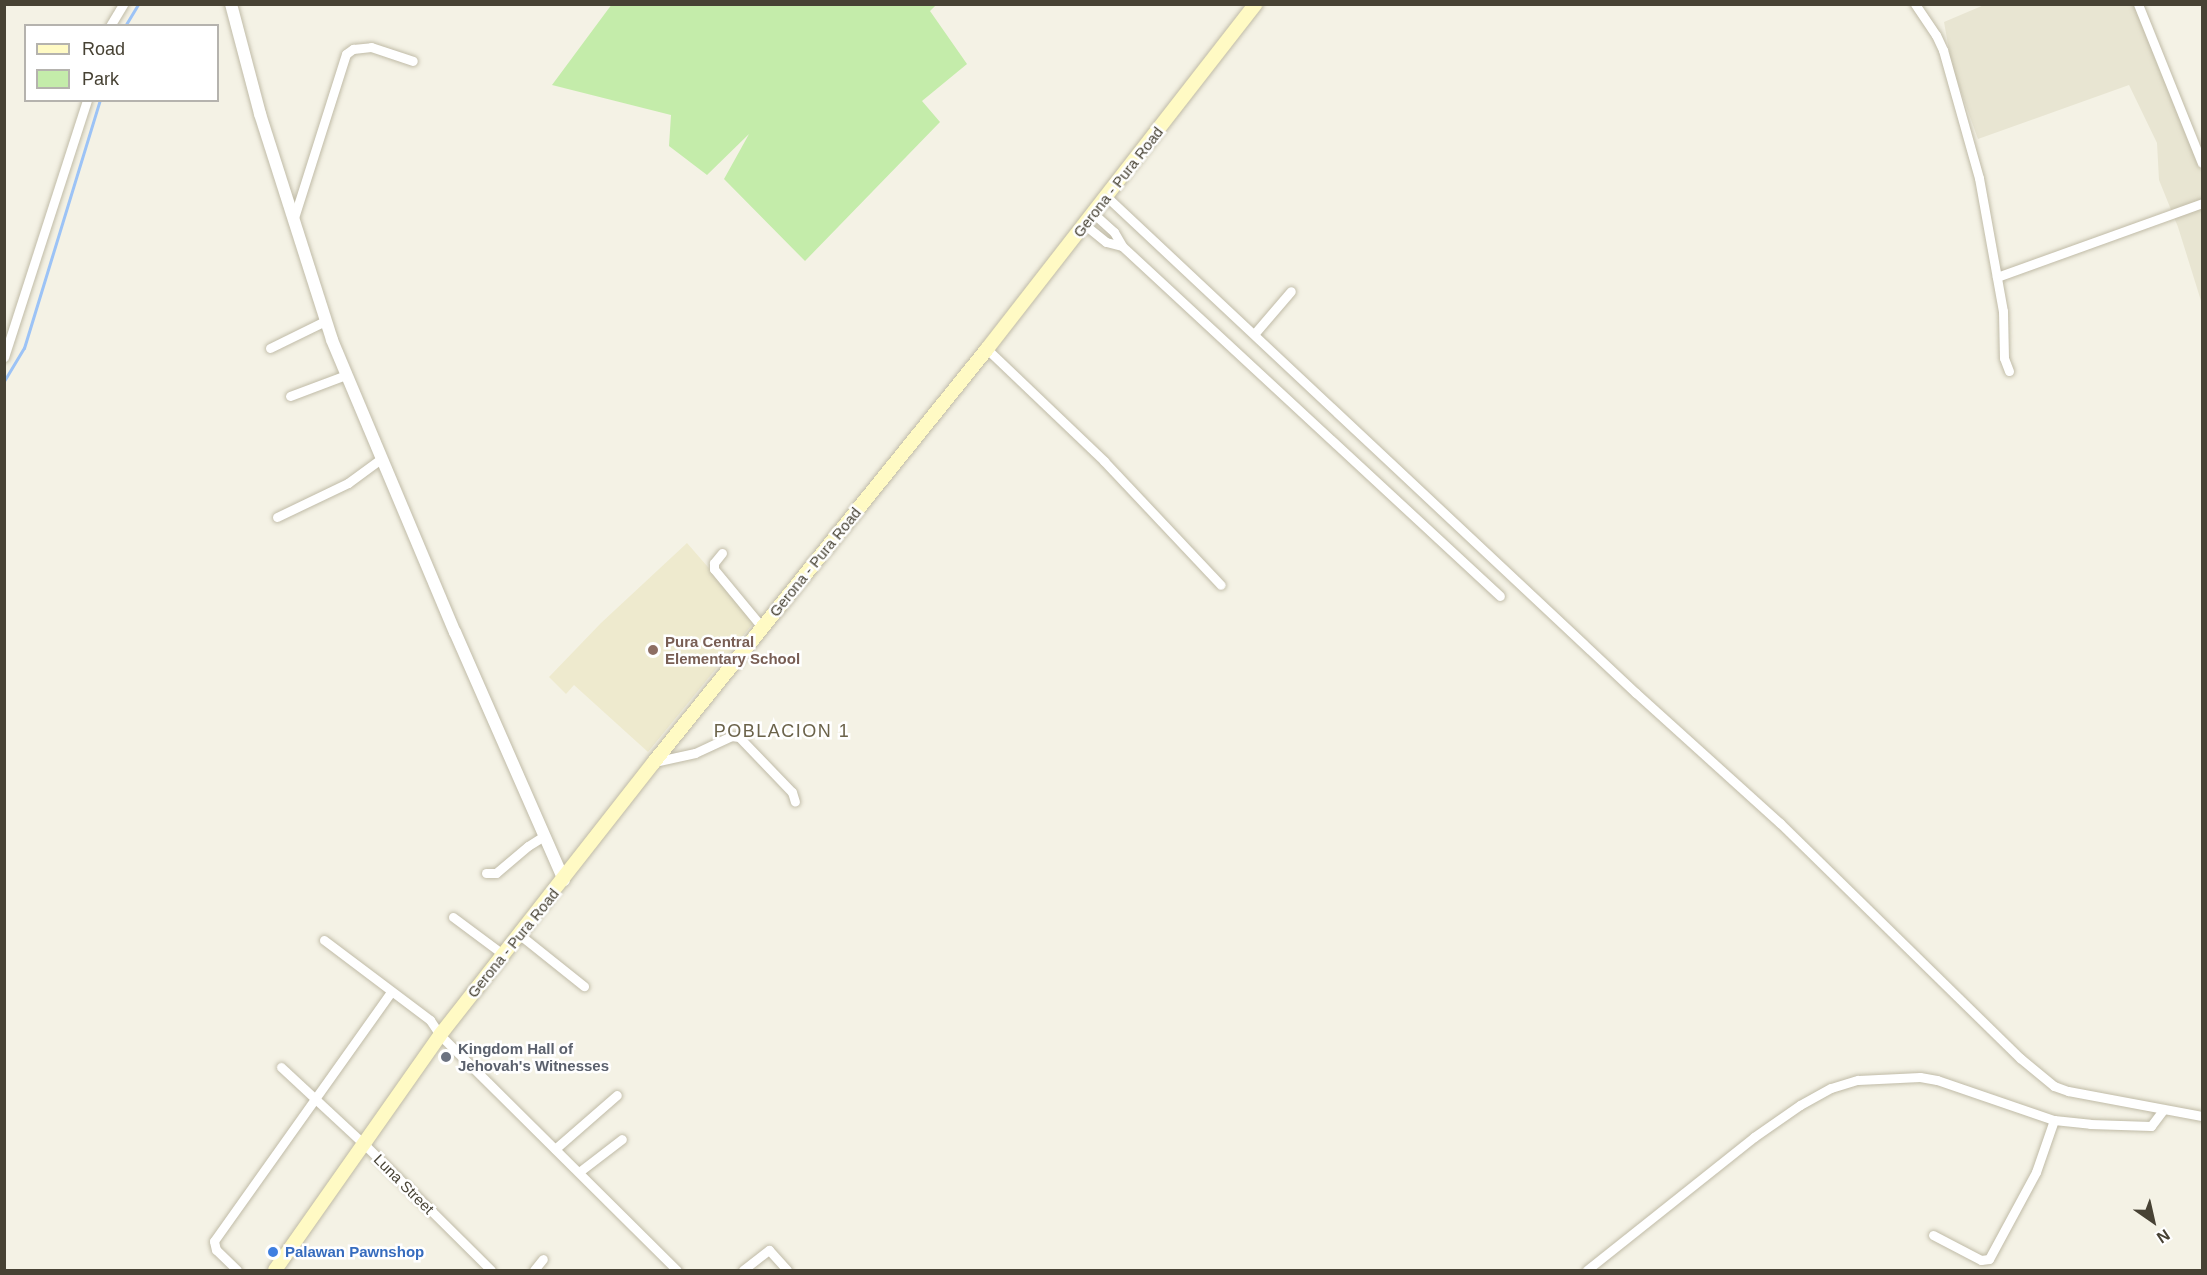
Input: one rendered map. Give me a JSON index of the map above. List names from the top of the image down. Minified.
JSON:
{"streets":{"main road":["Gerona - Pura Road"],"street":["Luna Street"]},"crossings":[["Gerona - Pura Road","Luna Street"]],"districts":["POBLACION 1"],"places":["Pura Central Elementary School","Kingdom Hall of Jehovah's Witnesses","Palawan Pawnshop"],"legend":["Road","Park"],"north":"bottom right"}
